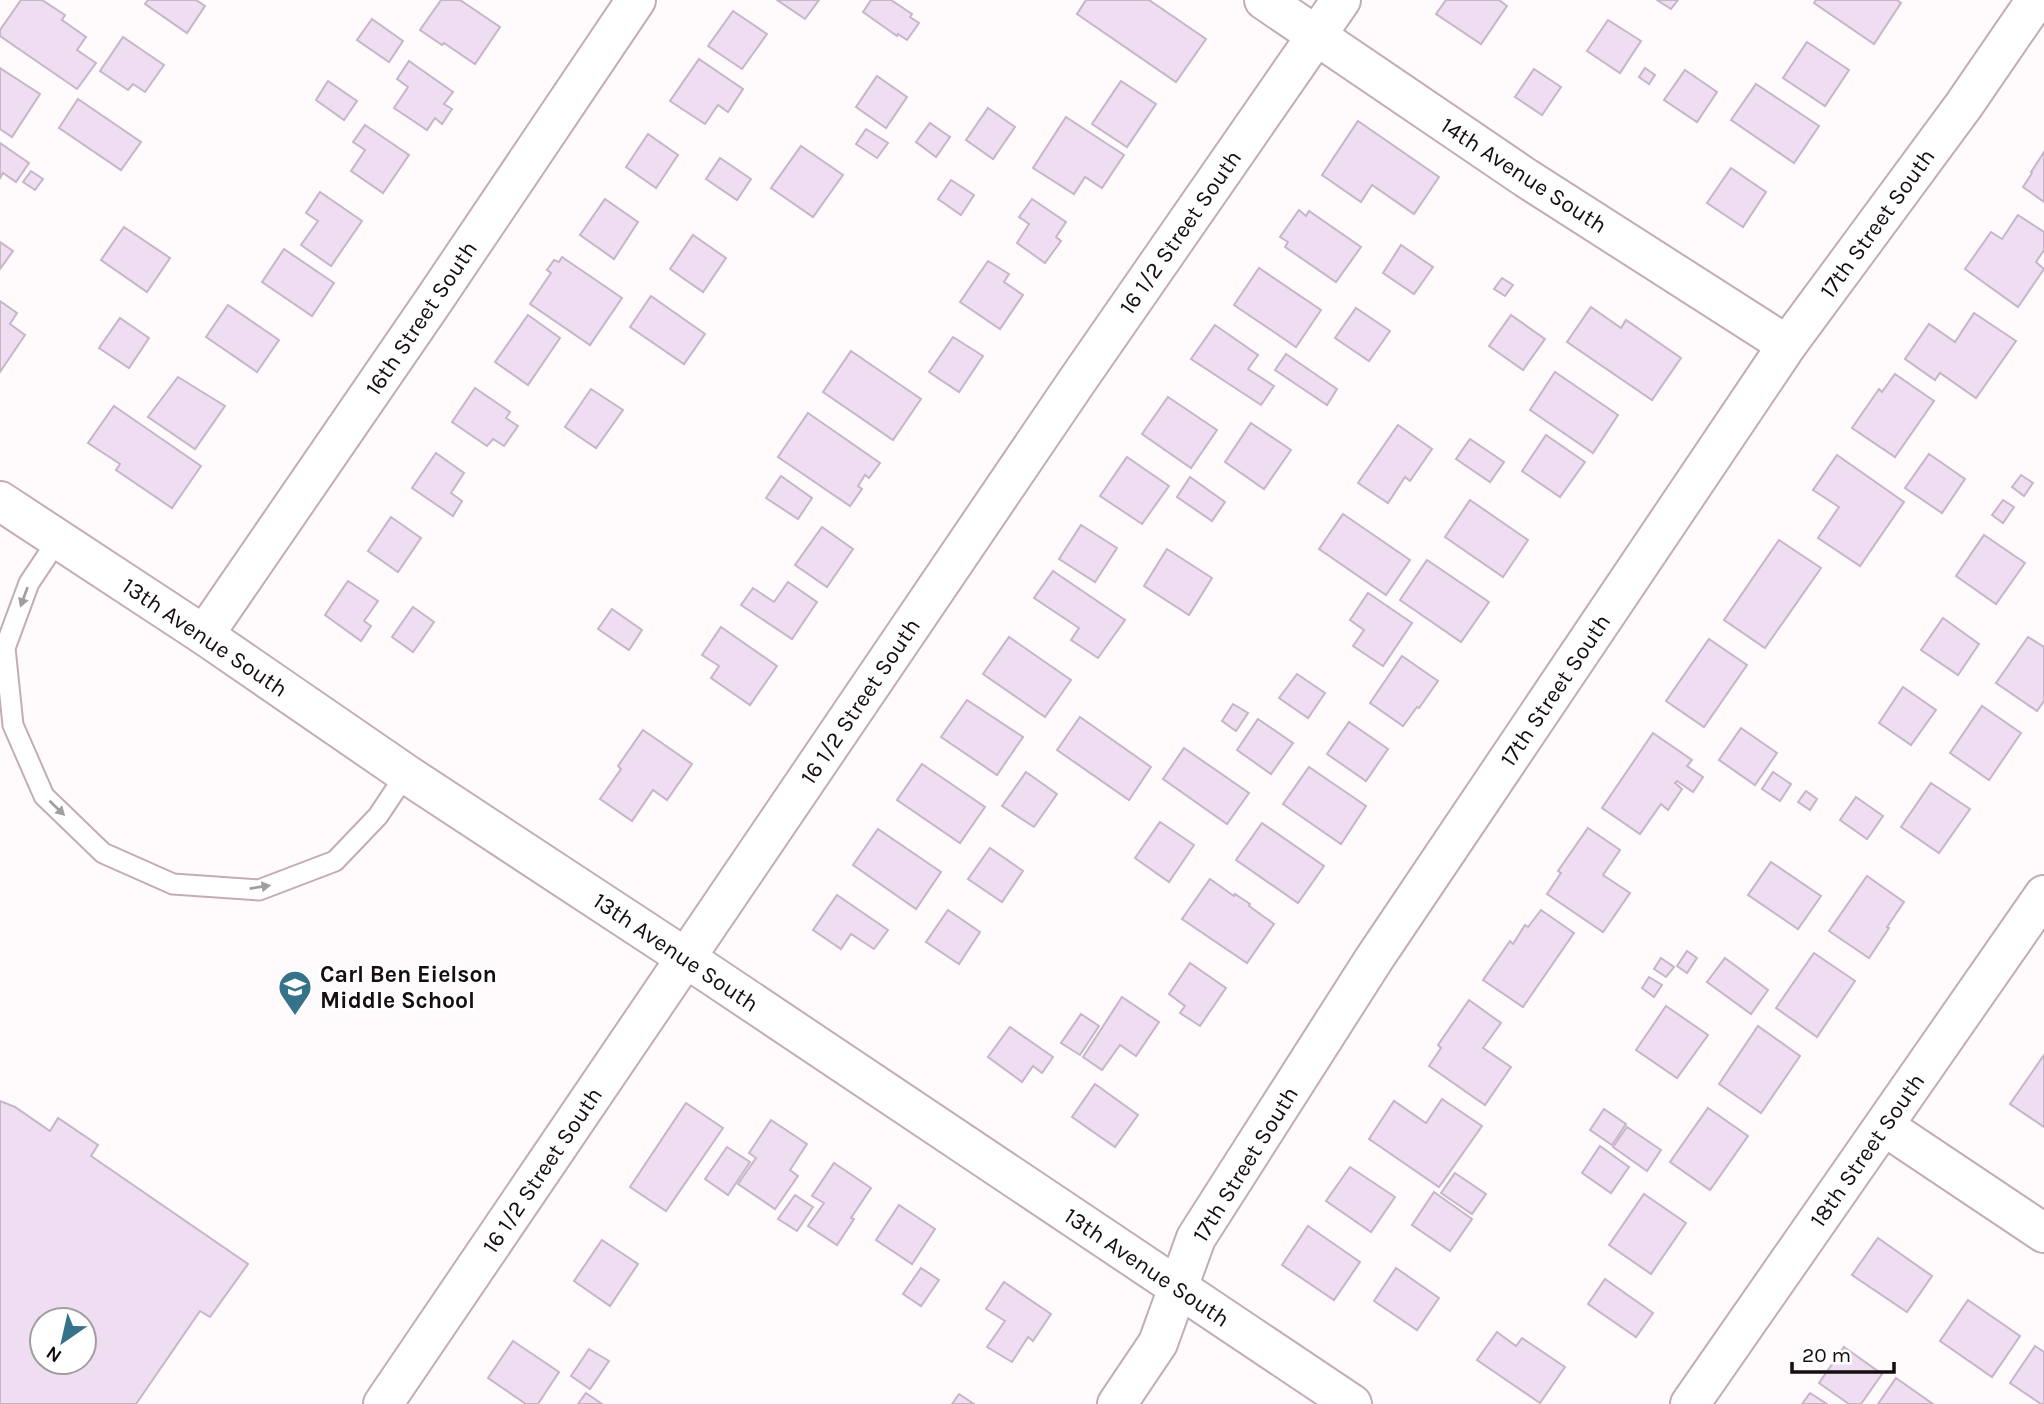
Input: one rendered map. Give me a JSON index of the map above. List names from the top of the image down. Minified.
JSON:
{"streets":{"street":["14th Avenue South","17th Street South","16 1/2 Street South","16th Street South","13th Avenue South","18th Street South"]},"crossings":[["14th Avenue South","17th Street South"],["14th Avenue South","16 1/2 Street South"],["17th Street South","13th Avenue South"],["16 1/2 Street South","13th Avenue South"],["16th Street South","13th Avenue South"]],"places":{"school or university":["Carl Ben Eielson Middle School"]},"scale_bar":"20 m","north":"bottom left"}
